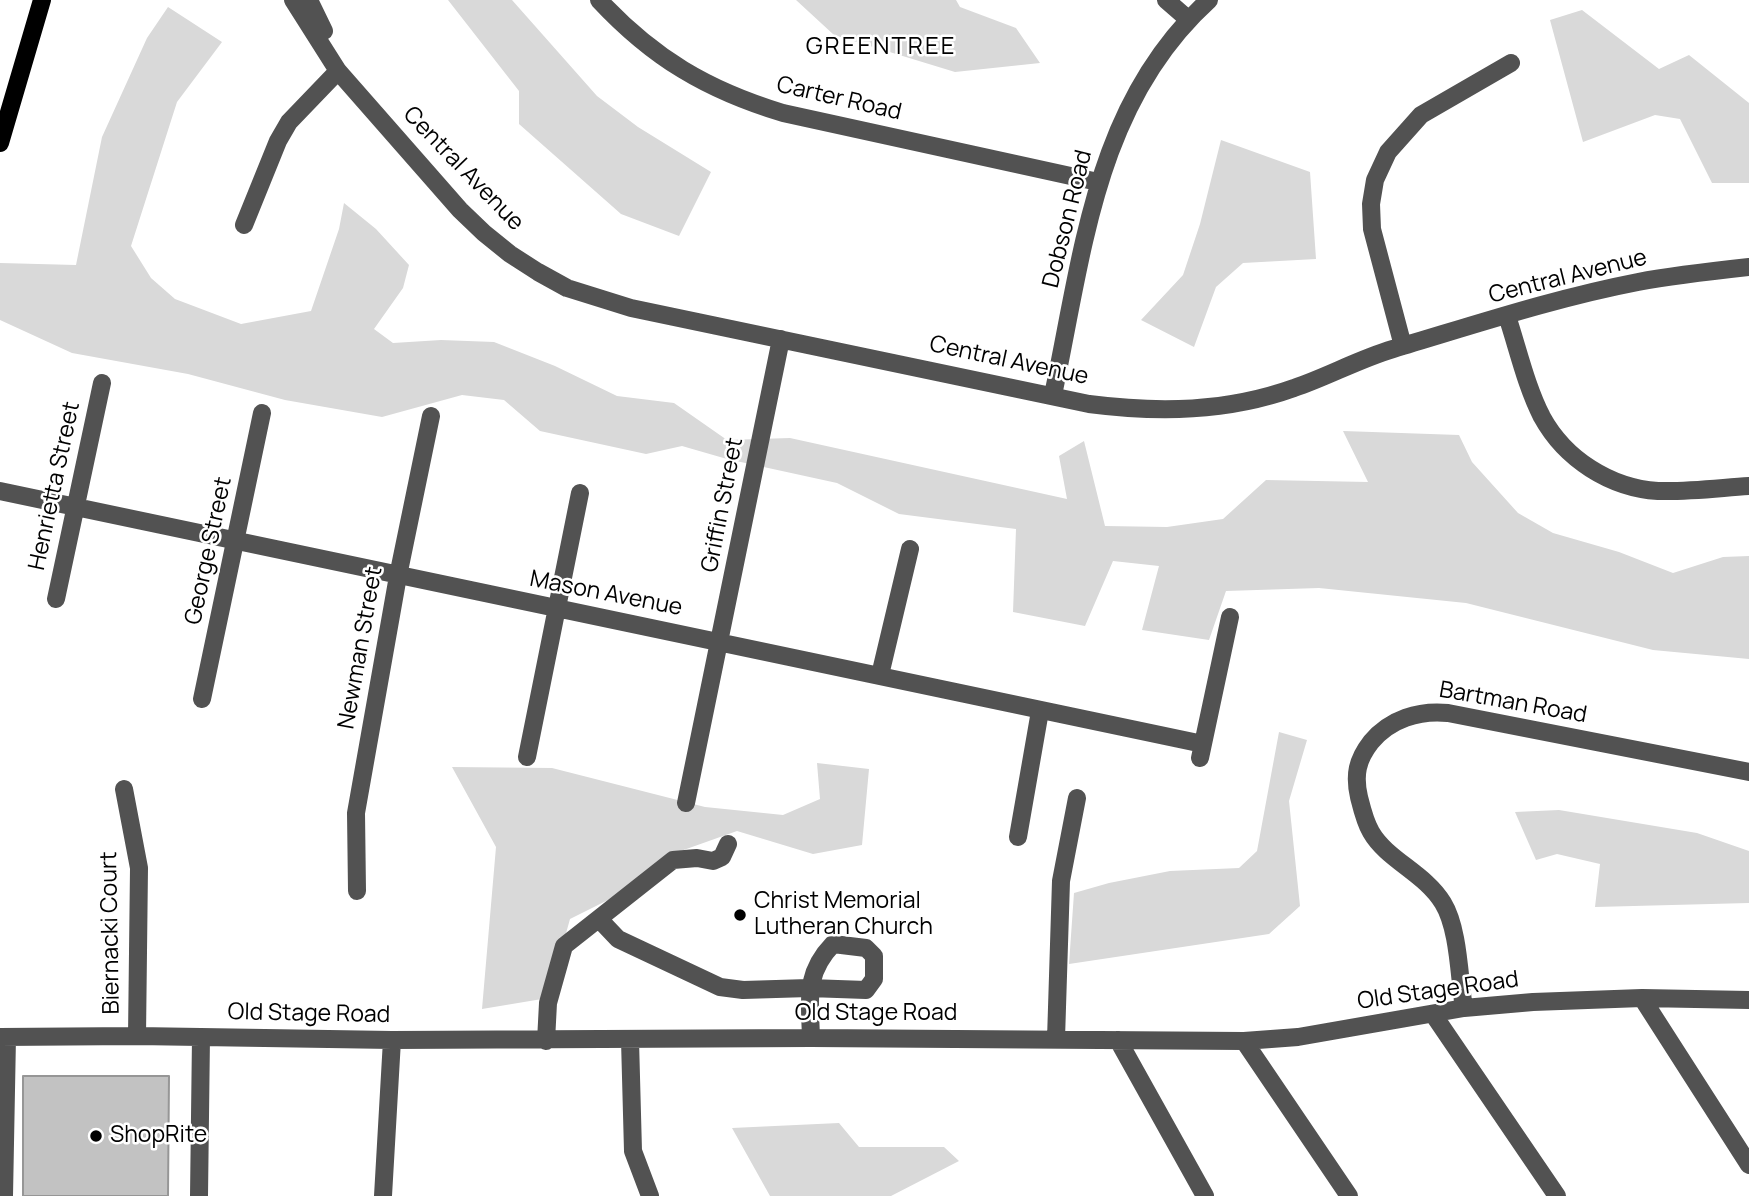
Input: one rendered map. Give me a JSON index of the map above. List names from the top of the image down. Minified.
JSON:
{"streets":{"street":["Carter Road","Central Avenue","Dobson Road","Henrietta Street","Griffin Street","George Street","Mason Avenue","Newman Street","Bartman Road","Biernacki Court","Old Stage Road"]},"crossings":[["Carter Road","Dobson Road"],["Central Avenue","Dobson Road"],["Central Avenue","Griffin Street"],["Henrietta Street","Mason Avenue"],["Griffin Street","Mason Avenue"],["George Street","Mason Avenue"],["Mason Avenue","Newman Street"],["Bartman Road","Old Stage Road"],["Biernacki Court","Old Stage Road"]],"districts":["GREENTREE"],"places":["Christ Memorial Lutheran Church","ShopRite"]}
